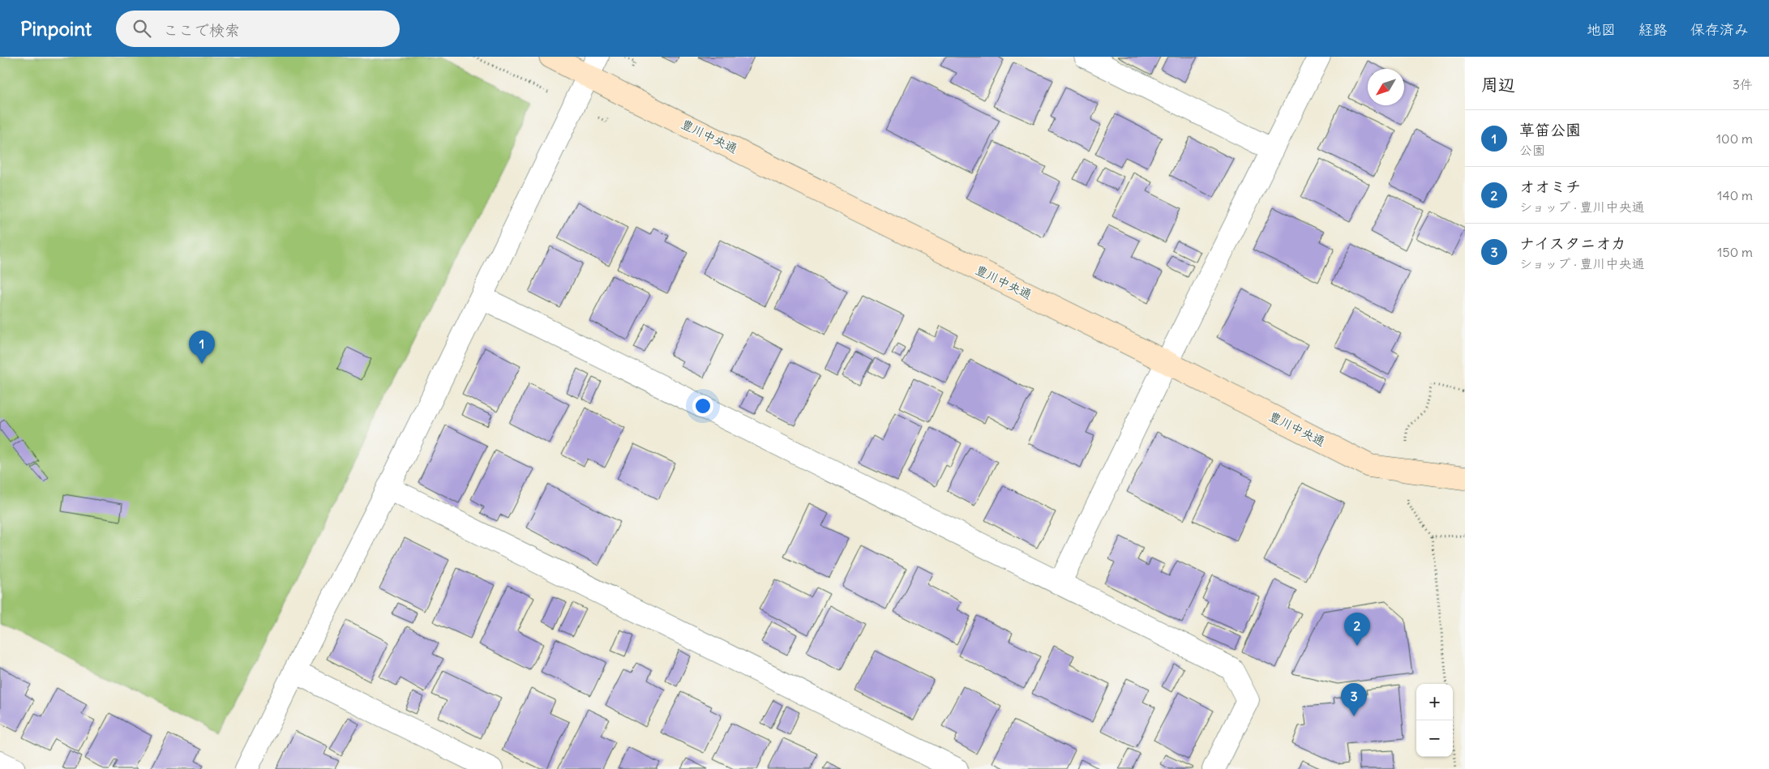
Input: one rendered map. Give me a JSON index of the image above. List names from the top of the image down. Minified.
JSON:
{"streets":{"street":["豊川中央通"]},"north":"bottom left","page":{"header":"Pinpoint","search":"ここで検索","nav":["地図","経路","保存済み"],"heading":["周辺","3件"],"list":[{"mark":"1","name":"草笛公園","note":"公園","value":"100 m"},{"mark":"2","name":"オオミチ","note":"ショップ · 豊川中央通","value":"140 m"},{"mark":"3","name":"ナイスタニオカ","note":"ショップ · 豊川中央通","value":"150 m"}],"pins":["1","2","3"],"map_buttons":["+","−"]}}
